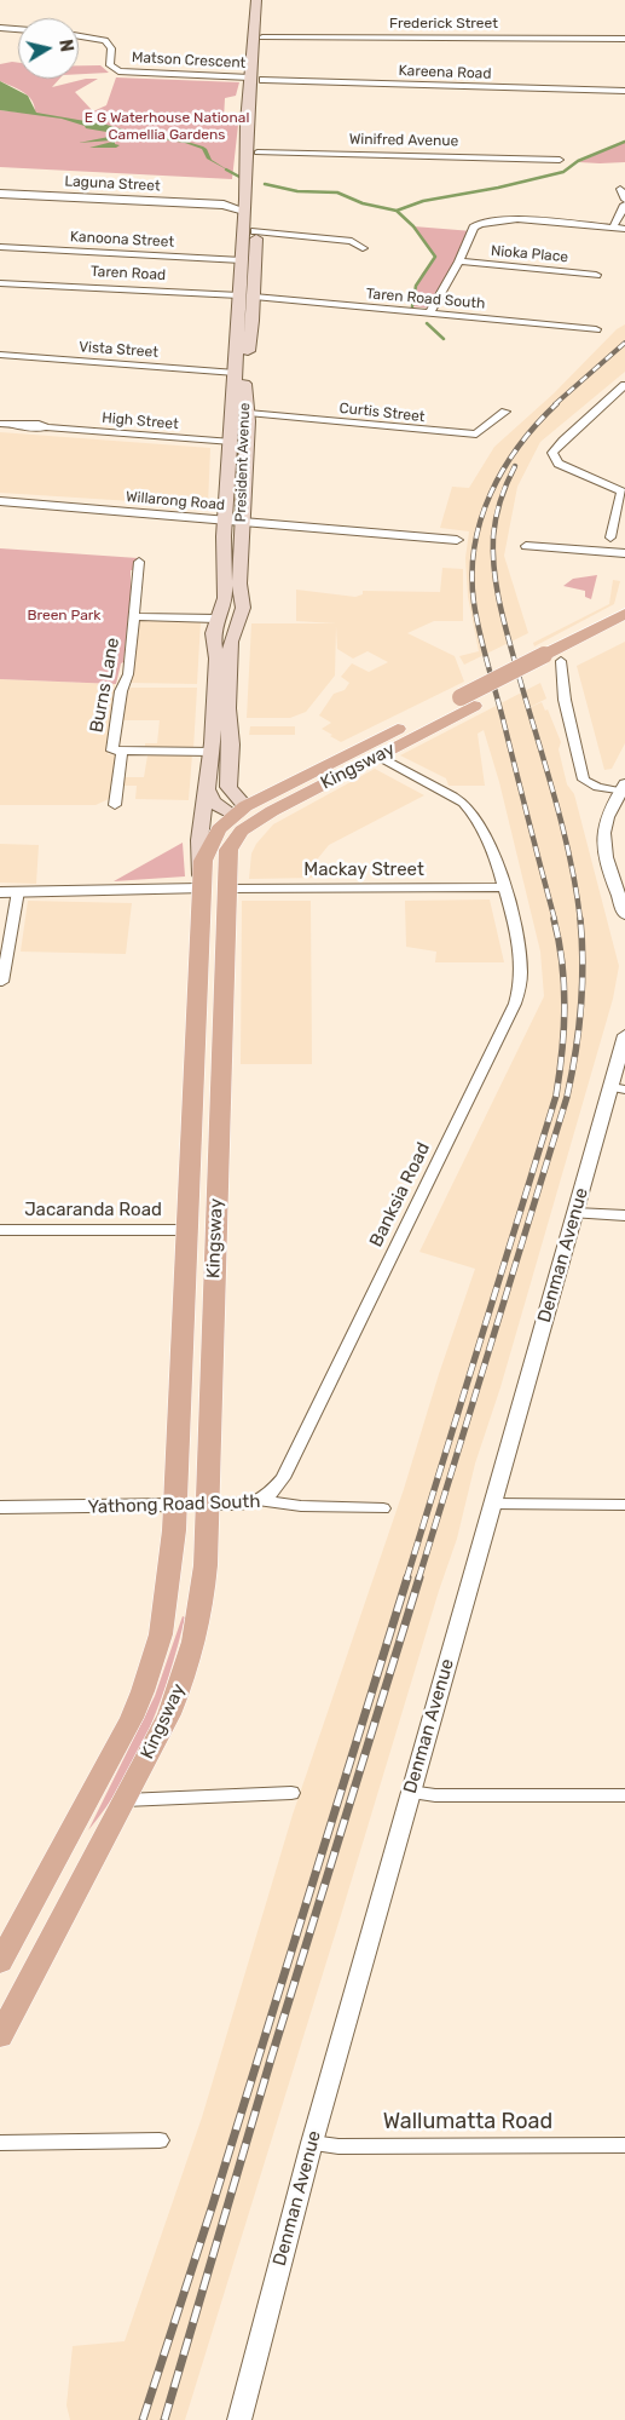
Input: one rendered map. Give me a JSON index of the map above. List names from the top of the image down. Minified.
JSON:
{"streets":{"main road":["President Avenue","Kingsway","Yathong Road South"],"street":["Frederick Street","Matson Crescent","Kareena Road","Winifred Avenue","Laguna Street","Kanoona Street","Nioka Place","Taren Road","Taren Road South","Vista Street","Curtis Street","High Street","Willarong Road","Burns Lane","Mackay Street","Banksia Road","Jacaranda Road","Denman Avenue","Wallumatta Road"]},"crossings":[["Frederick Street","President Avenue"],["Matson Crescent","Kareena Road"],["Matson Crescent","President Avenue"],["Kareena Road","President Avenue"],["Winifred Avenue","President Avenue"],["Laguna Street","President Avenue"],["Kanoona Street","President Avenue"],["Taren Road","Taren Road South"],["Taren Road","President Avenue"],["Taren Road South","President Avenue"],["Vista Street","President Avenue"],["Curtis Street","President Avenue"],["High Street","President Avenue"],["President Avenue","Willarong Road"],["President Avenue","Burns Lane"],["President Avenue","Kingsway"],["Kingsway","Mackay Street"],["Kingsway","Banksia Road"],["Kingsway","Jacaranda Road"],["Kingsway","Yathong Road South"],["Mackay Street","Banksia Road"],["Banksia Road","Yathong Road South"],["Denman Avenue","Wallumatta Road"]],"parks":["E G Waterhouse National Camellia Gardens","Breen Park"],"north":"right"}
